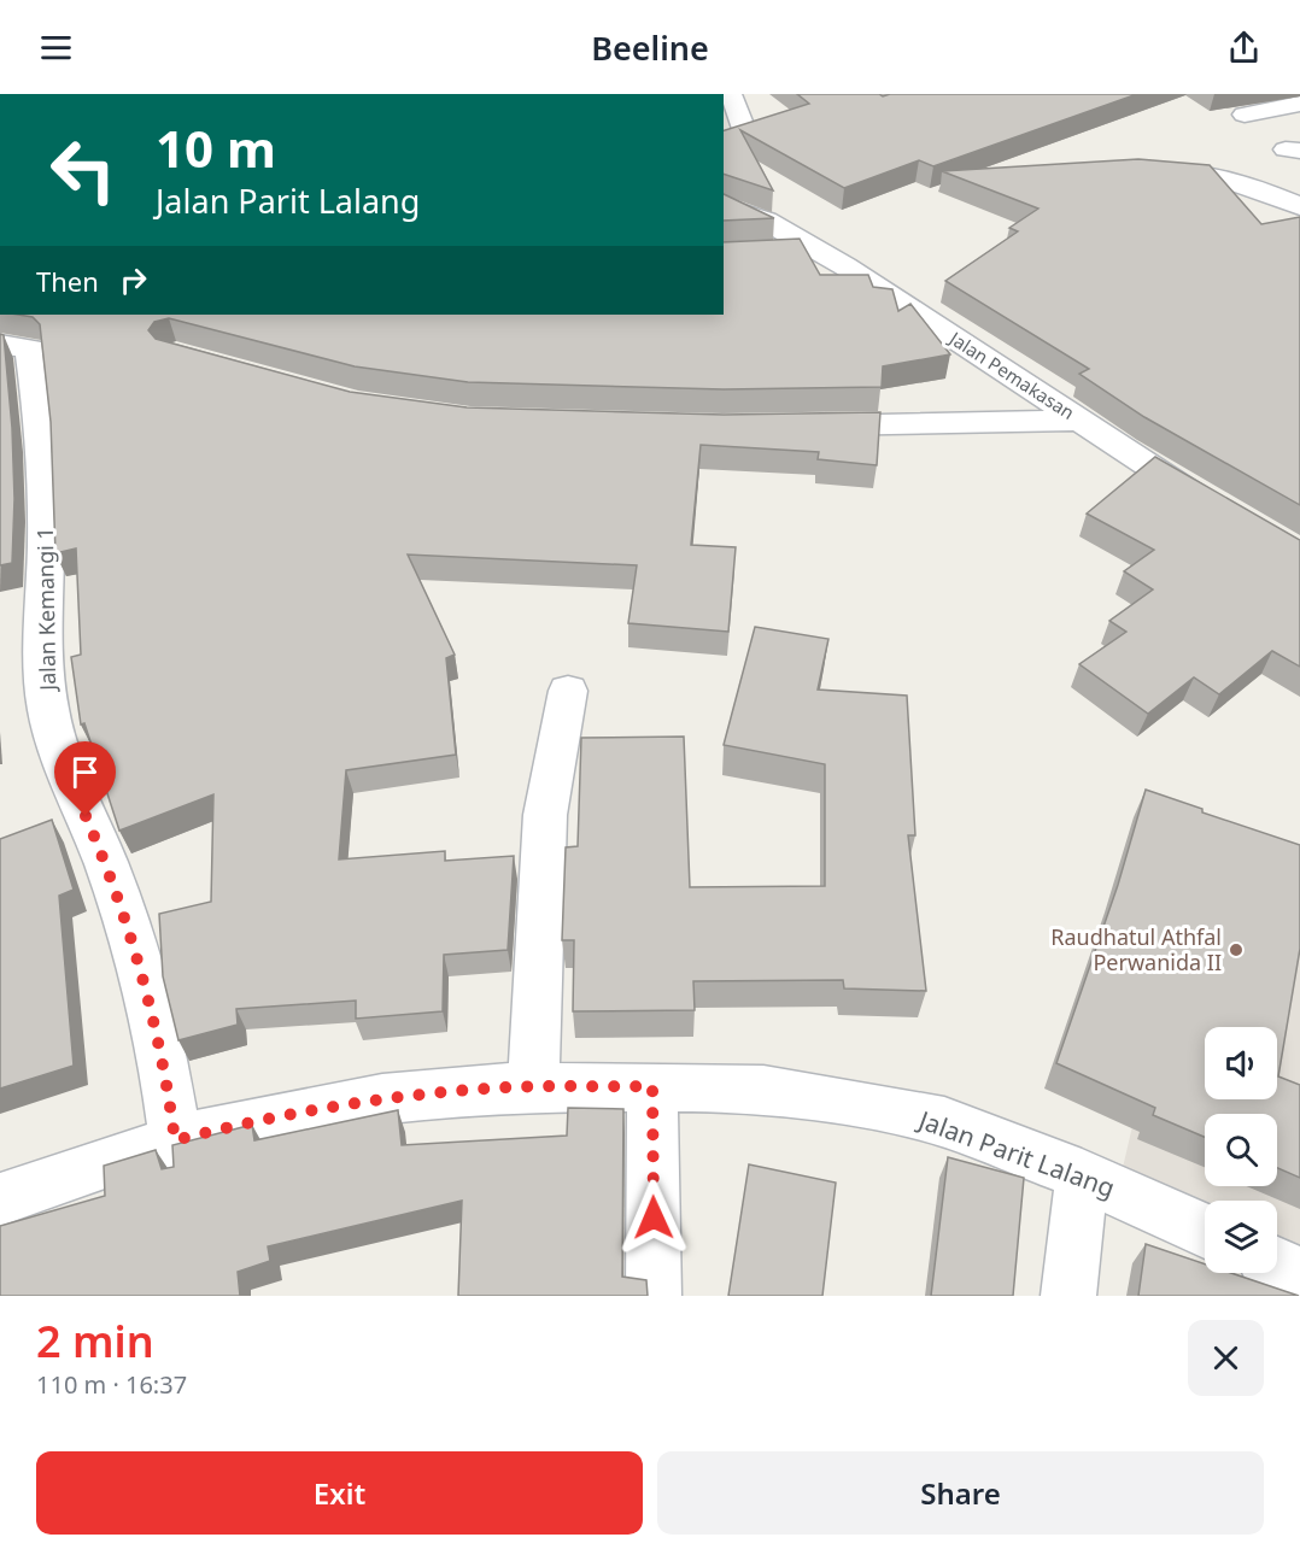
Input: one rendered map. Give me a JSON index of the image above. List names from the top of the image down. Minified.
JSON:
{"streets":{"street":["Jalan Pemakasan","Jalan Kemangi 1","Jalan Parit Lalang"]},"crossings":[["Jalan Kemangi 1","Jalan Parit Lalang"]],"places":["Raudhatul Athfal Perwanida II"],"page":{"header":"Beeline","turn":["10 m","Jalan Parit Lalang"],"then":"Then","heading":["2 min","110 m · 16:37"],"buttons":["Exit","Share"]}}
